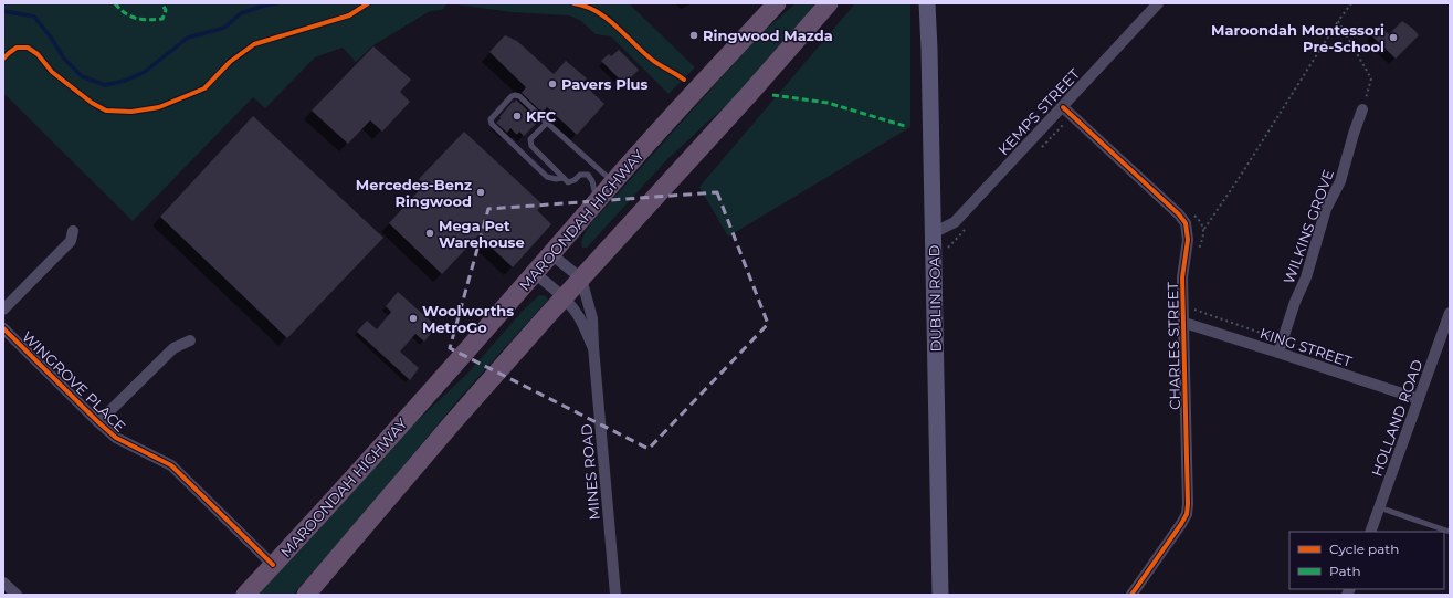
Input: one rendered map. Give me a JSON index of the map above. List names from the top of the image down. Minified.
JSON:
{"streets":{"highway":["MAROONDAH HIGHWAY"],"main road":["DUBLIN ROAD"],"street":["KEMPS STREET","WILKINS GROVE","CHARLES STREET","KING STREET","WINGROVE PLACE","HOLLAND ROAD","MINES ROAD"]},"crossings":[["KEMPS STREET","DUBLIN ROAD"],["KEMPS STREET","CHARLES STREET"],["MAROONDAH HIGHWAY","WINGROVE PLACE"],["MAROONDAH HIGHWAY","MINES ROAD"],["WILKINS GROVE","KING STREET"],["CHARLES STREET","KING STREET"],["KING STREET","HOLLAND ROAD"]],"places":["Ringwood Mazda","Maroondah Montessori Pre-School","Pavers Plus","KFC","Mercedes-Benz Ringwood","Mega Pet Warehouse","Woolworths MetroGo"],"legend":["Cycle path","Path"]}
